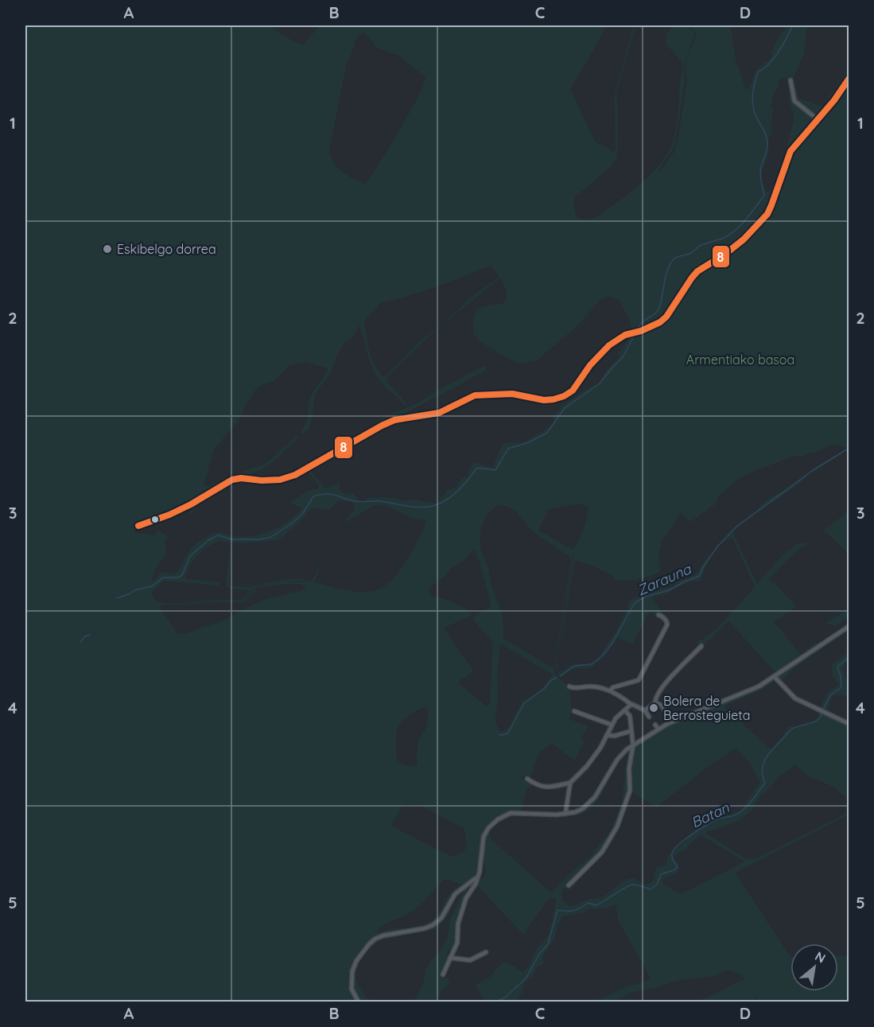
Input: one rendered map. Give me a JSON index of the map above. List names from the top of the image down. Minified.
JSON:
{"water":["Zarauna","Batan"],"parks":["Armentiako basoa"],"places":["Eskibelgo dorrea","Bolera de Berrosteguieta"],"lines":["transit line 8"],"north":"top right","grid":{"columns":["A","B","C","D"],"rows":["1","2","3","4","5"]}}
